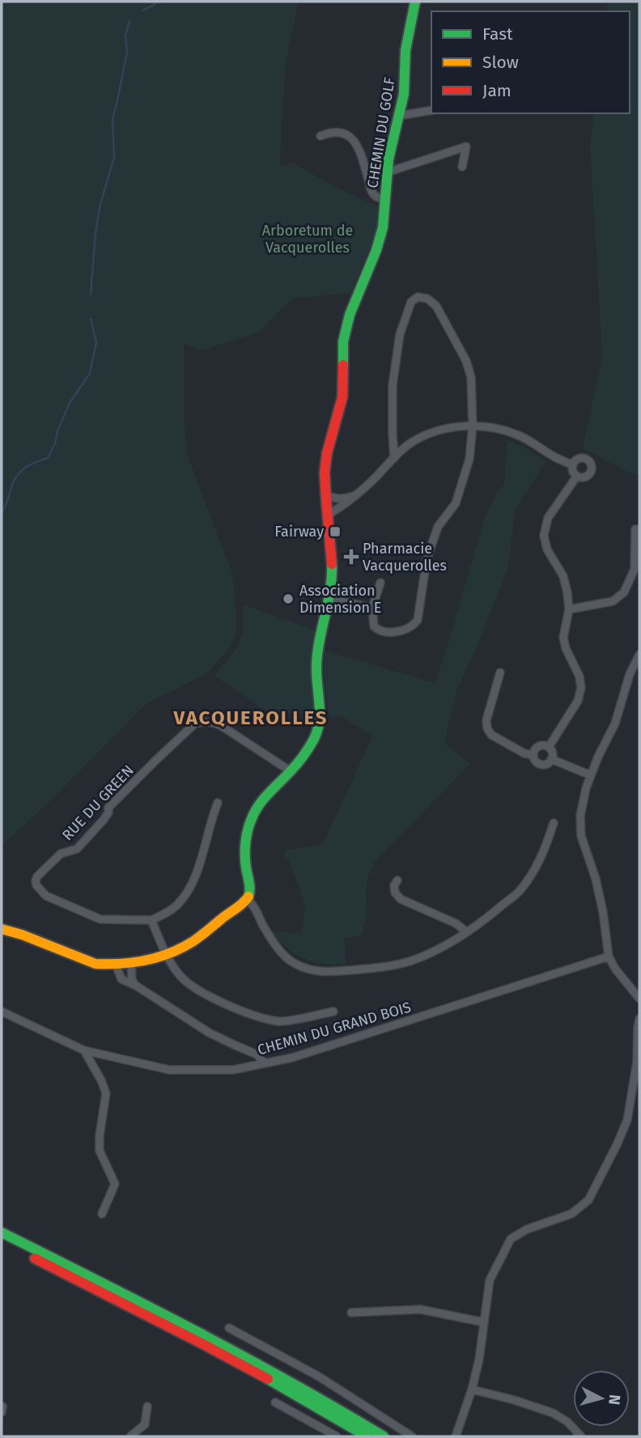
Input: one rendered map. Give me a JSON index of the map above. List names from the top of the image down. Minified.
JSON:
{"streets":{"street":["CHEMIN DU GOLF","RUE DU GREEN","CHEMIN DU GRAND BOIS"]},"crossings":[["CHEMIN DU GOLF","RUE DU GREEN"]],"districts":["VACQUEROLLES"],"parks":["Arboretum de Vacquerolles"],"places":{"transit":["Fairway"],"health":["Pharmacie Vacquerolles"],"other":["Association Dimension E"]},"legend":["Fast","Slow","Jam"],"north":"right"}
